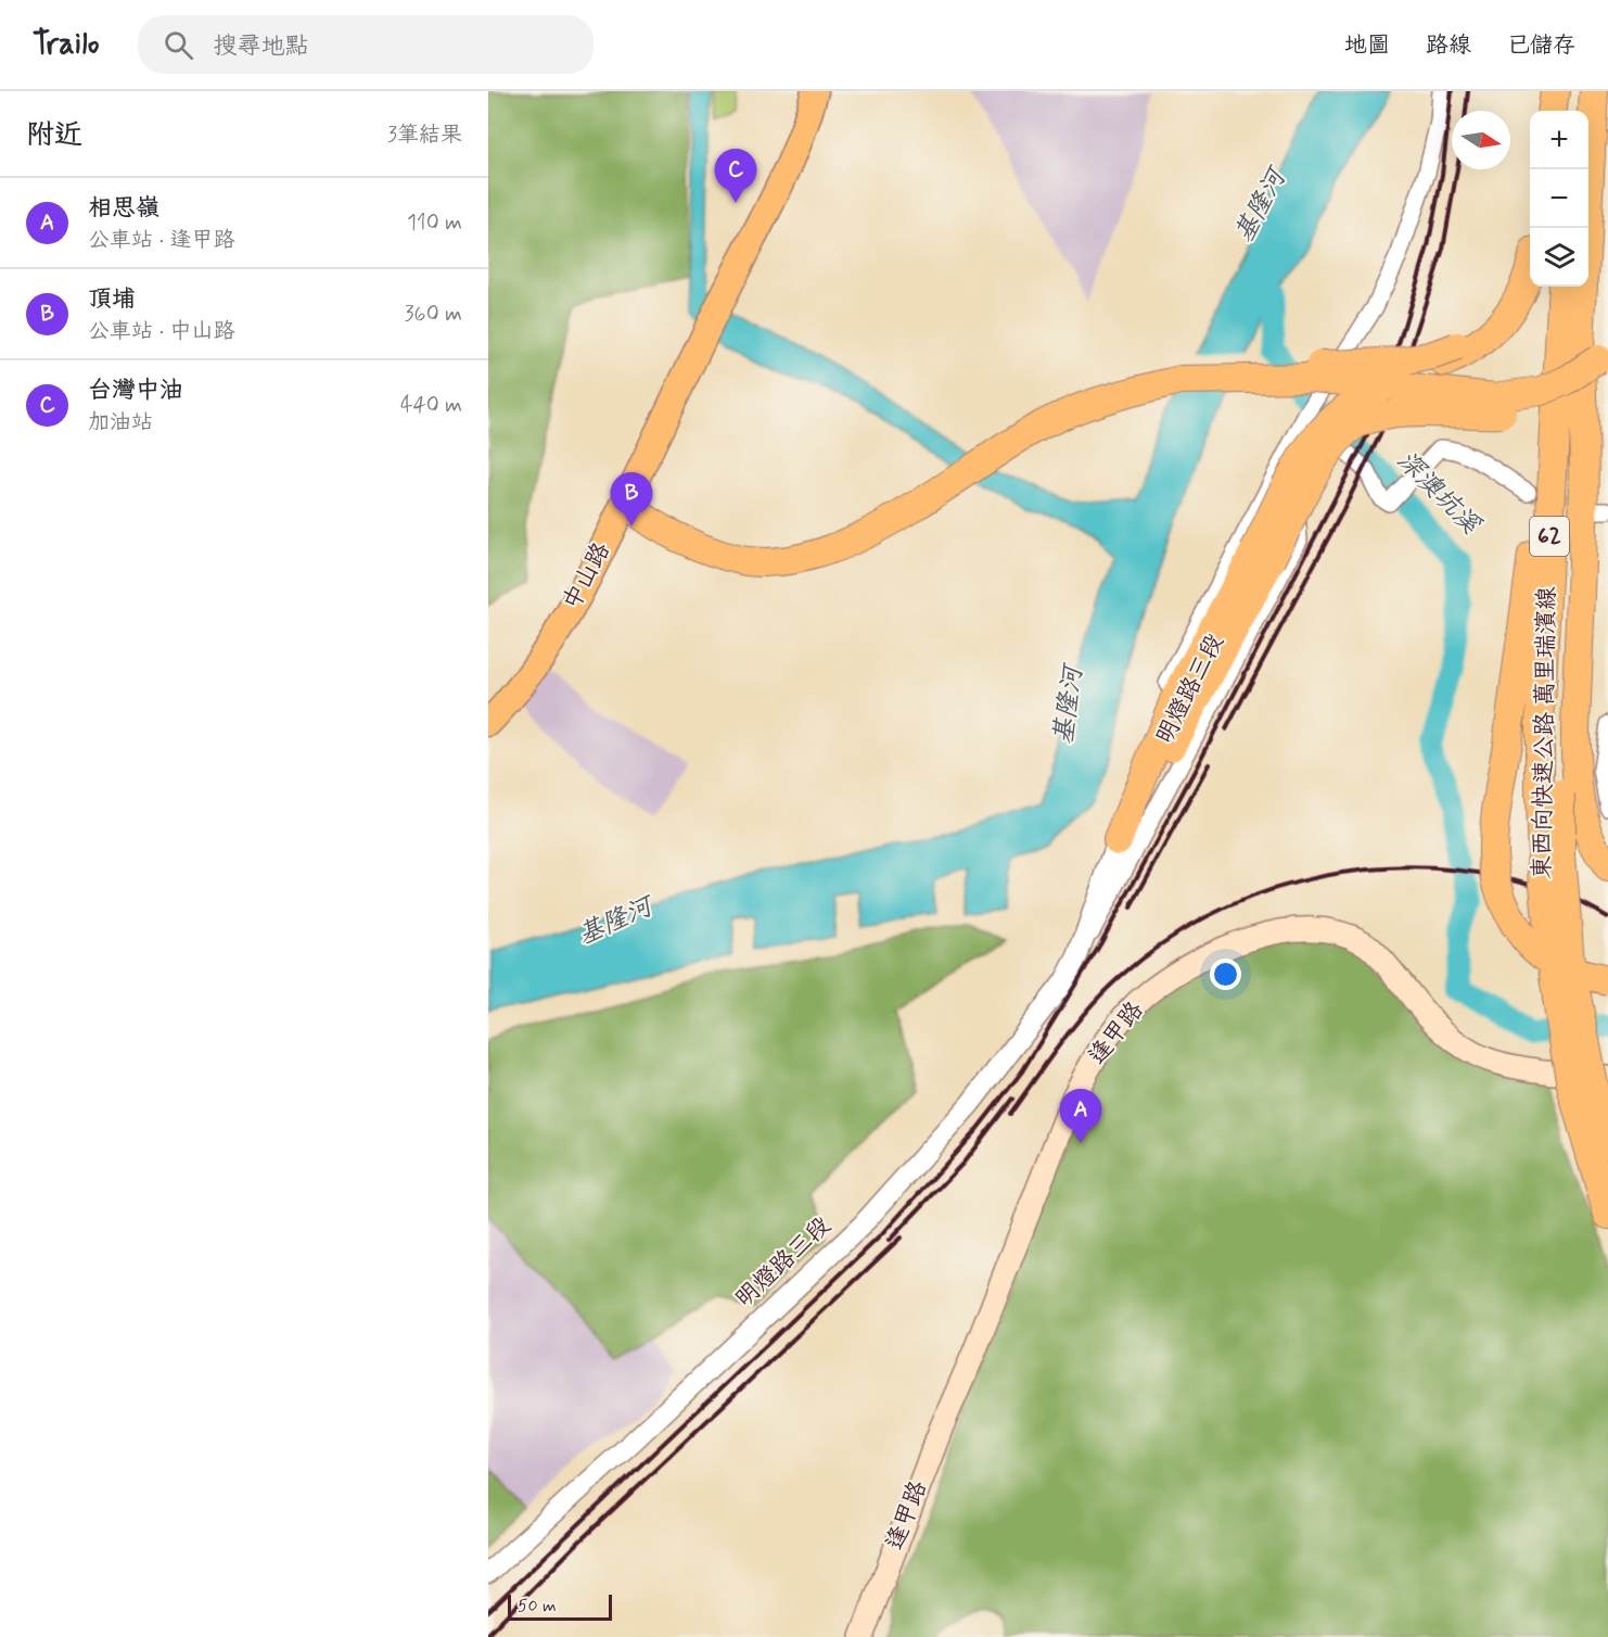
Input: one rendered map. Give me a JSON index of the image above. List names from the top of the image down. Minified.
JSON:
{"streets":{"highway":["62","東西向快速公路 萬里瑞濱線"],"main road":["中山路","逢甲路"],"street":["明燈路三段"]},"crossings":[["東西向快速公路 萬里瑞濱線","逢甲路"]],"water":["基隆河","深澳坑溪"],"scale_bar":"50 m","north":"right","page":{"header":"Trailo","search":"搜尋地點","nav":["地圖","路線","已儲存"],"heading":["附近","3筆結果"],"map_buttons":["+","−"],"pins":["C","B","A"],"list":[{"mark":"A","name":"相思嶺","note":"公車站 · 逢甲路","value":"110 m"},{"mark":"B","name":"頂埔","note":"公車站 · 中山路","value":"360 m"},{"mark":"C","name":"台灣中油","note":"加油站","value":"440 m"}],"scale":"50 m"}}
